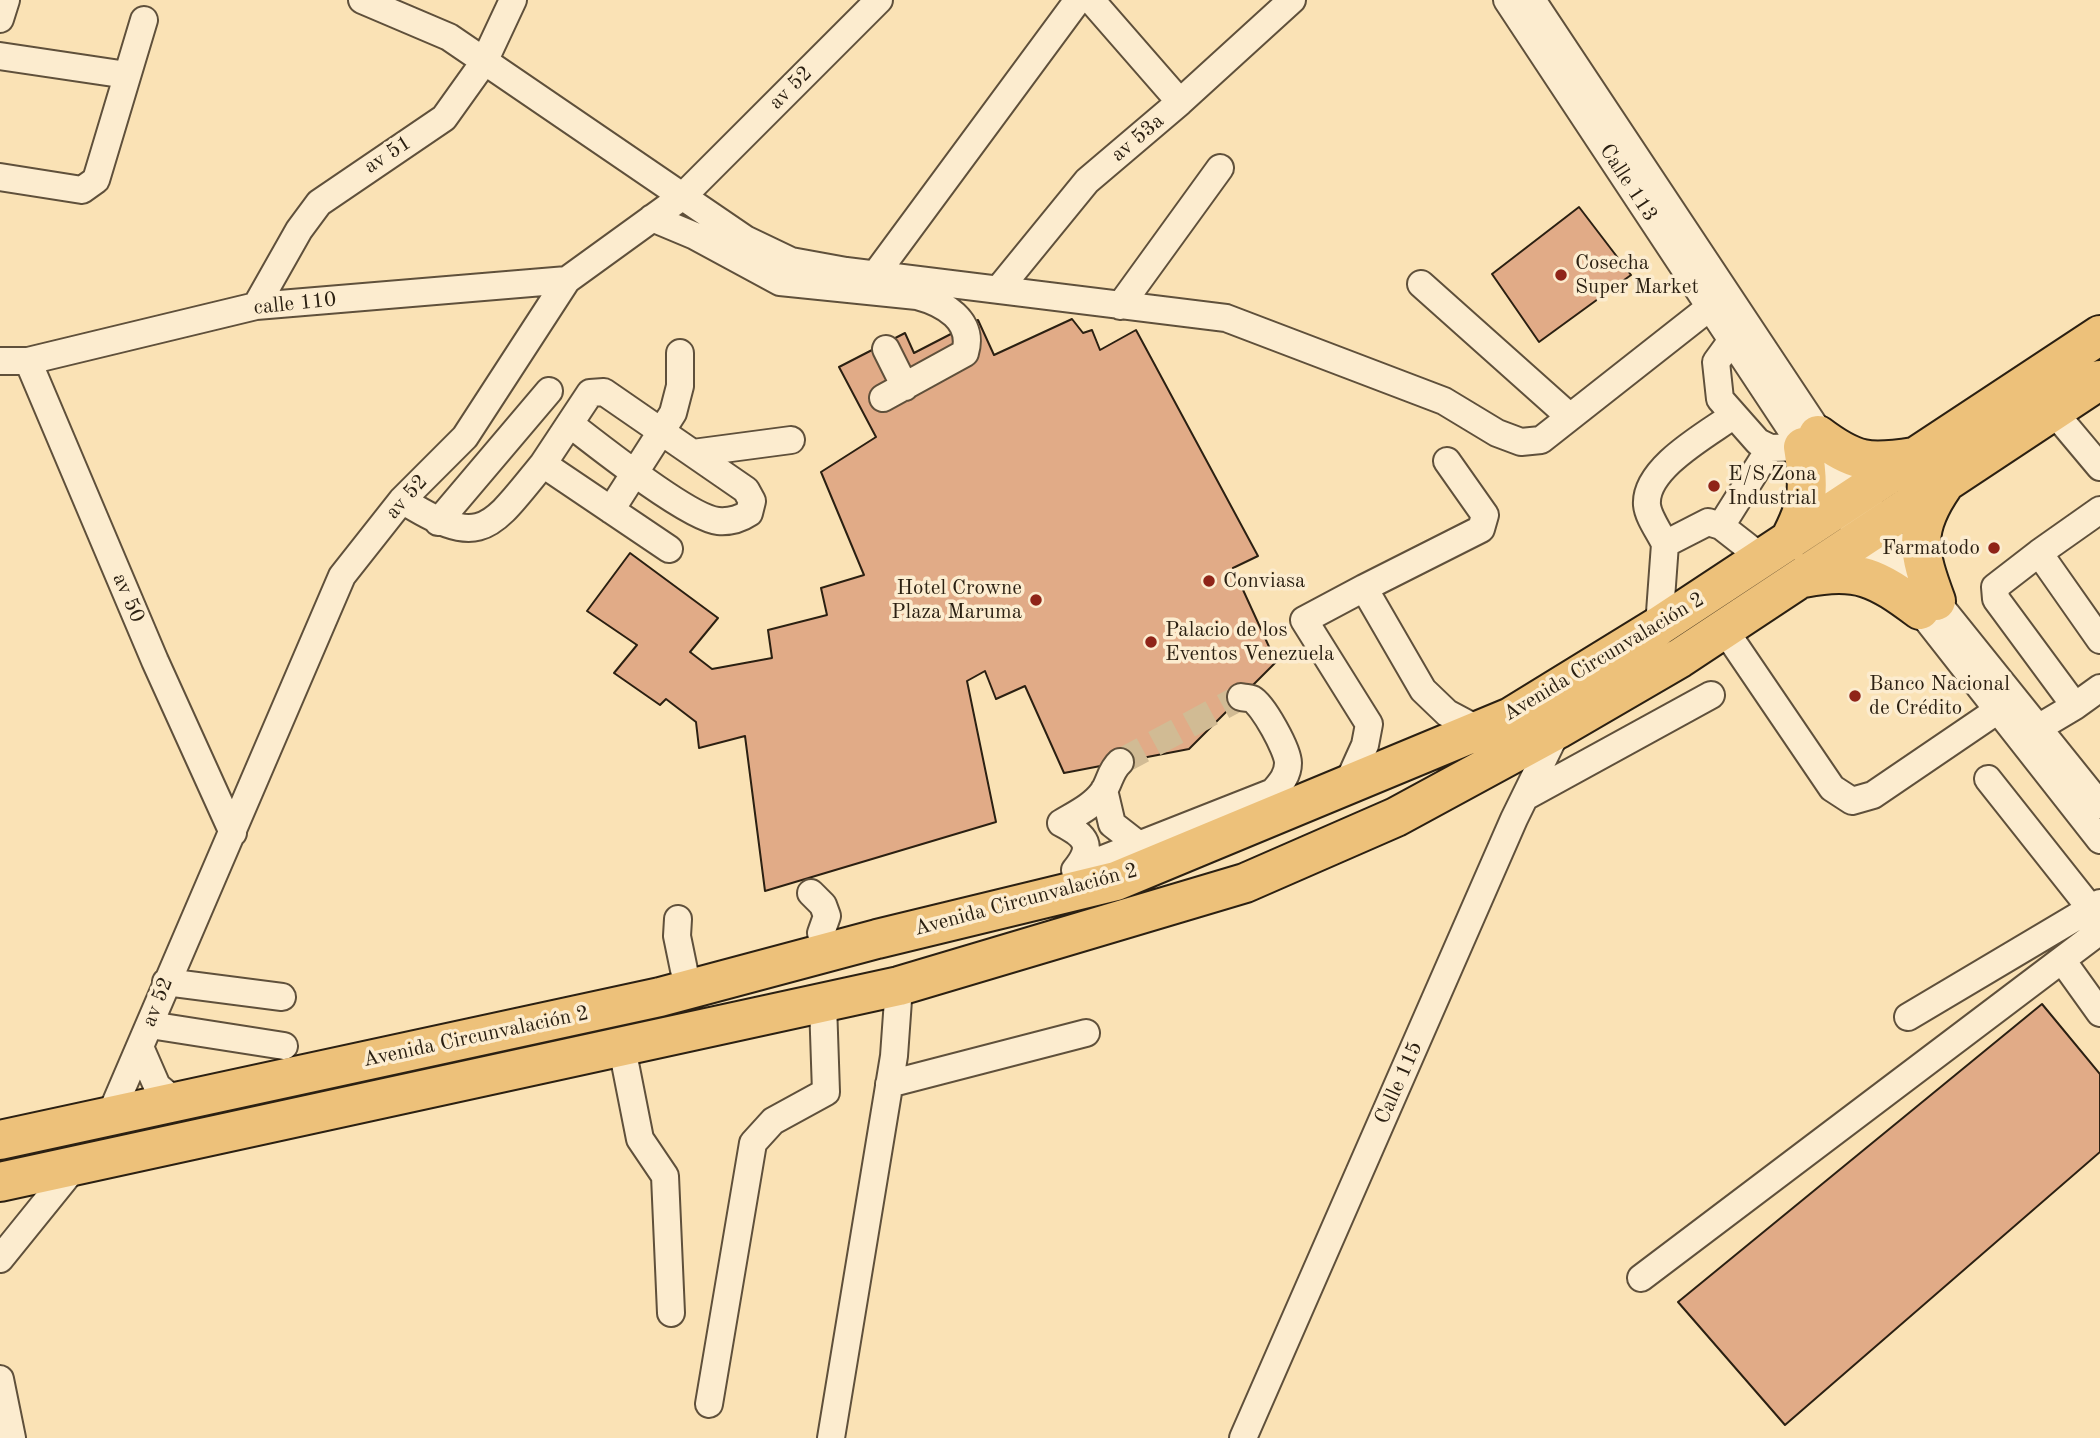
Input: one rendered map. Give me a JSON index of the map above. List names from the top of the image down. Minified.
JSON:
{"streets":{"highway":["Avenida Circunvalación 2"],"street":["av 52","av 53a","av 51","Calle 113","calle 110","av 50","Calle 115"]},"crossings":[["av 52","calle 110"],["av 52","av 50"],["av 52","Avenida Circunvalación 2"],["av 51","calle 110"],["Calle 113","Avenida Circunvalación 2"],["calle 110","av 50"],["Avenida Circunvalación 2","Calle 115"]],"places":["Cosecha Super Market","E/S Zona Industrial","Farmatodo","Conviasa","Hotel Crowne Plaza Maruma","Palacio de los Eventos Venezuela","Banco Nacional de Crédito"]}
